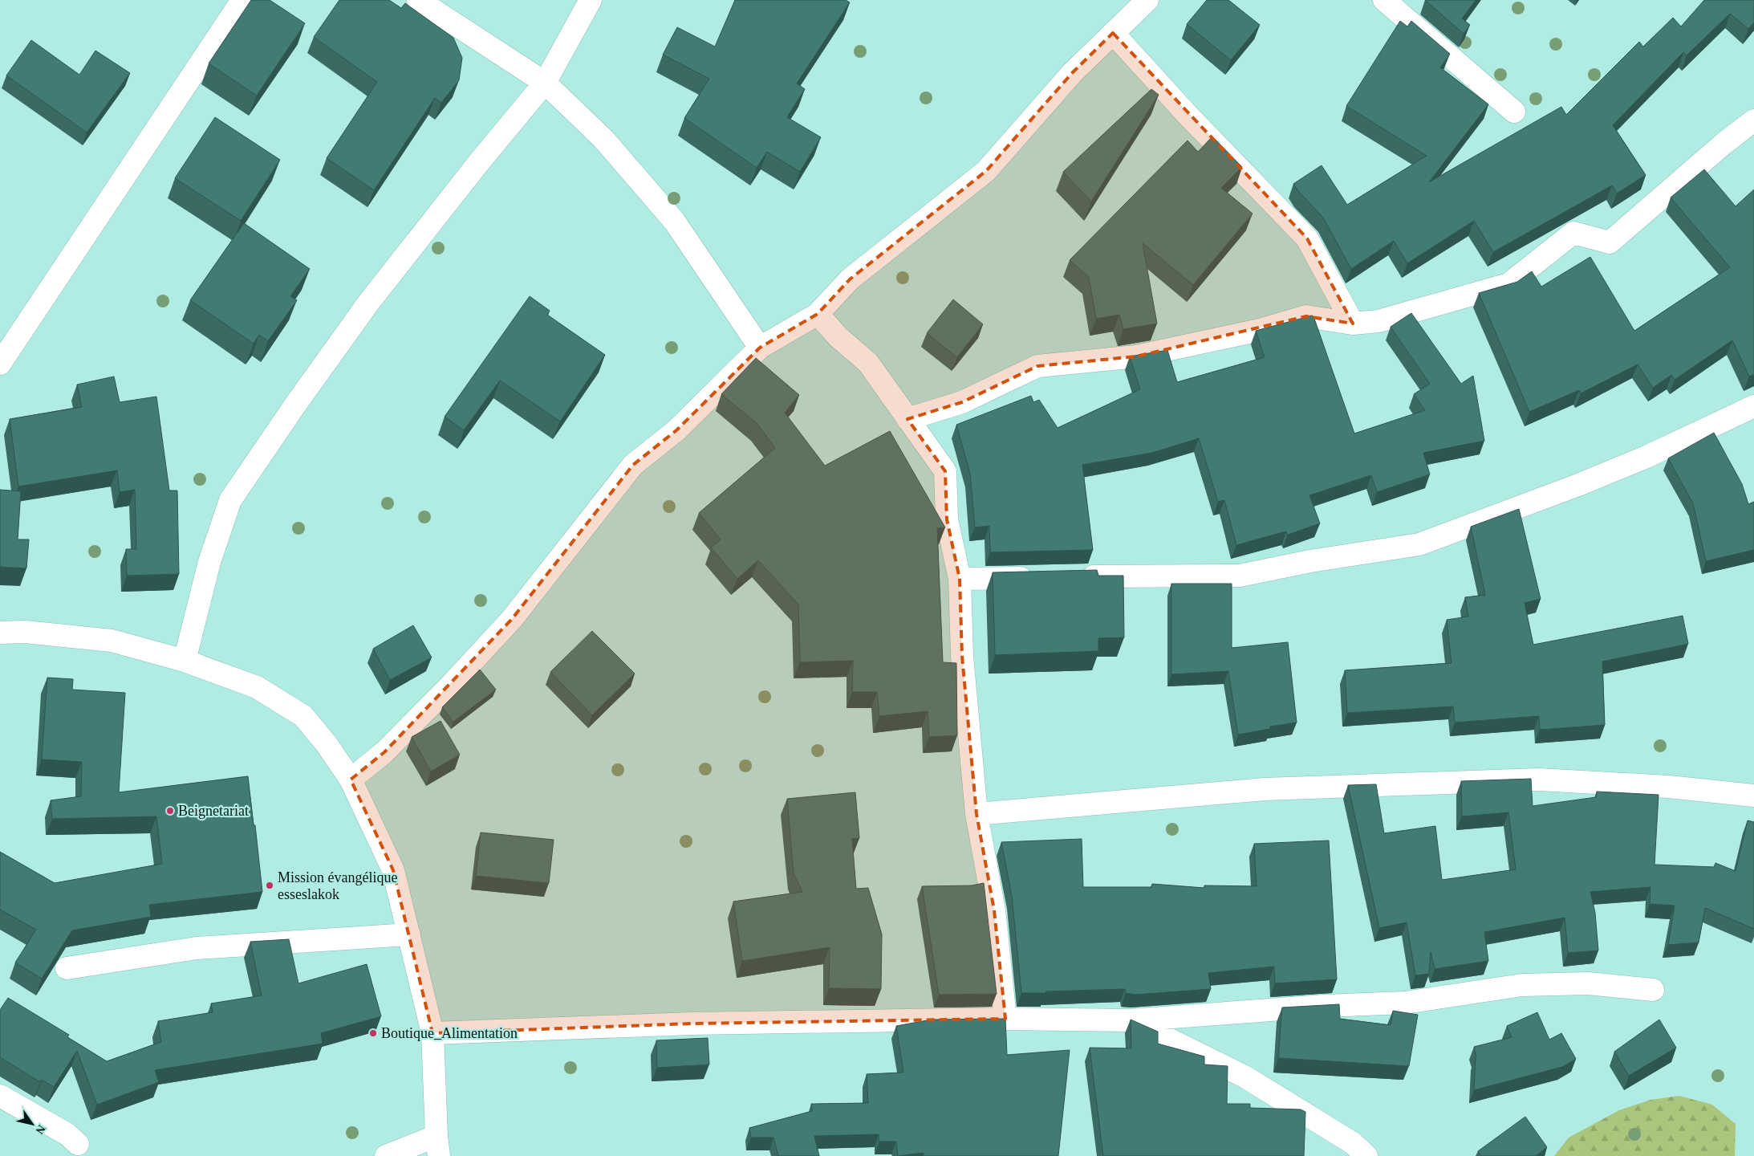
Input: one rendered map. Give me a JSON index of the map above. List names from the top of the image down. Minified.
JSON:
{"places":["Beignetariat","Mission évangélique esseslakok","Boutique_Alimentation"],"north":"bottom right"}
